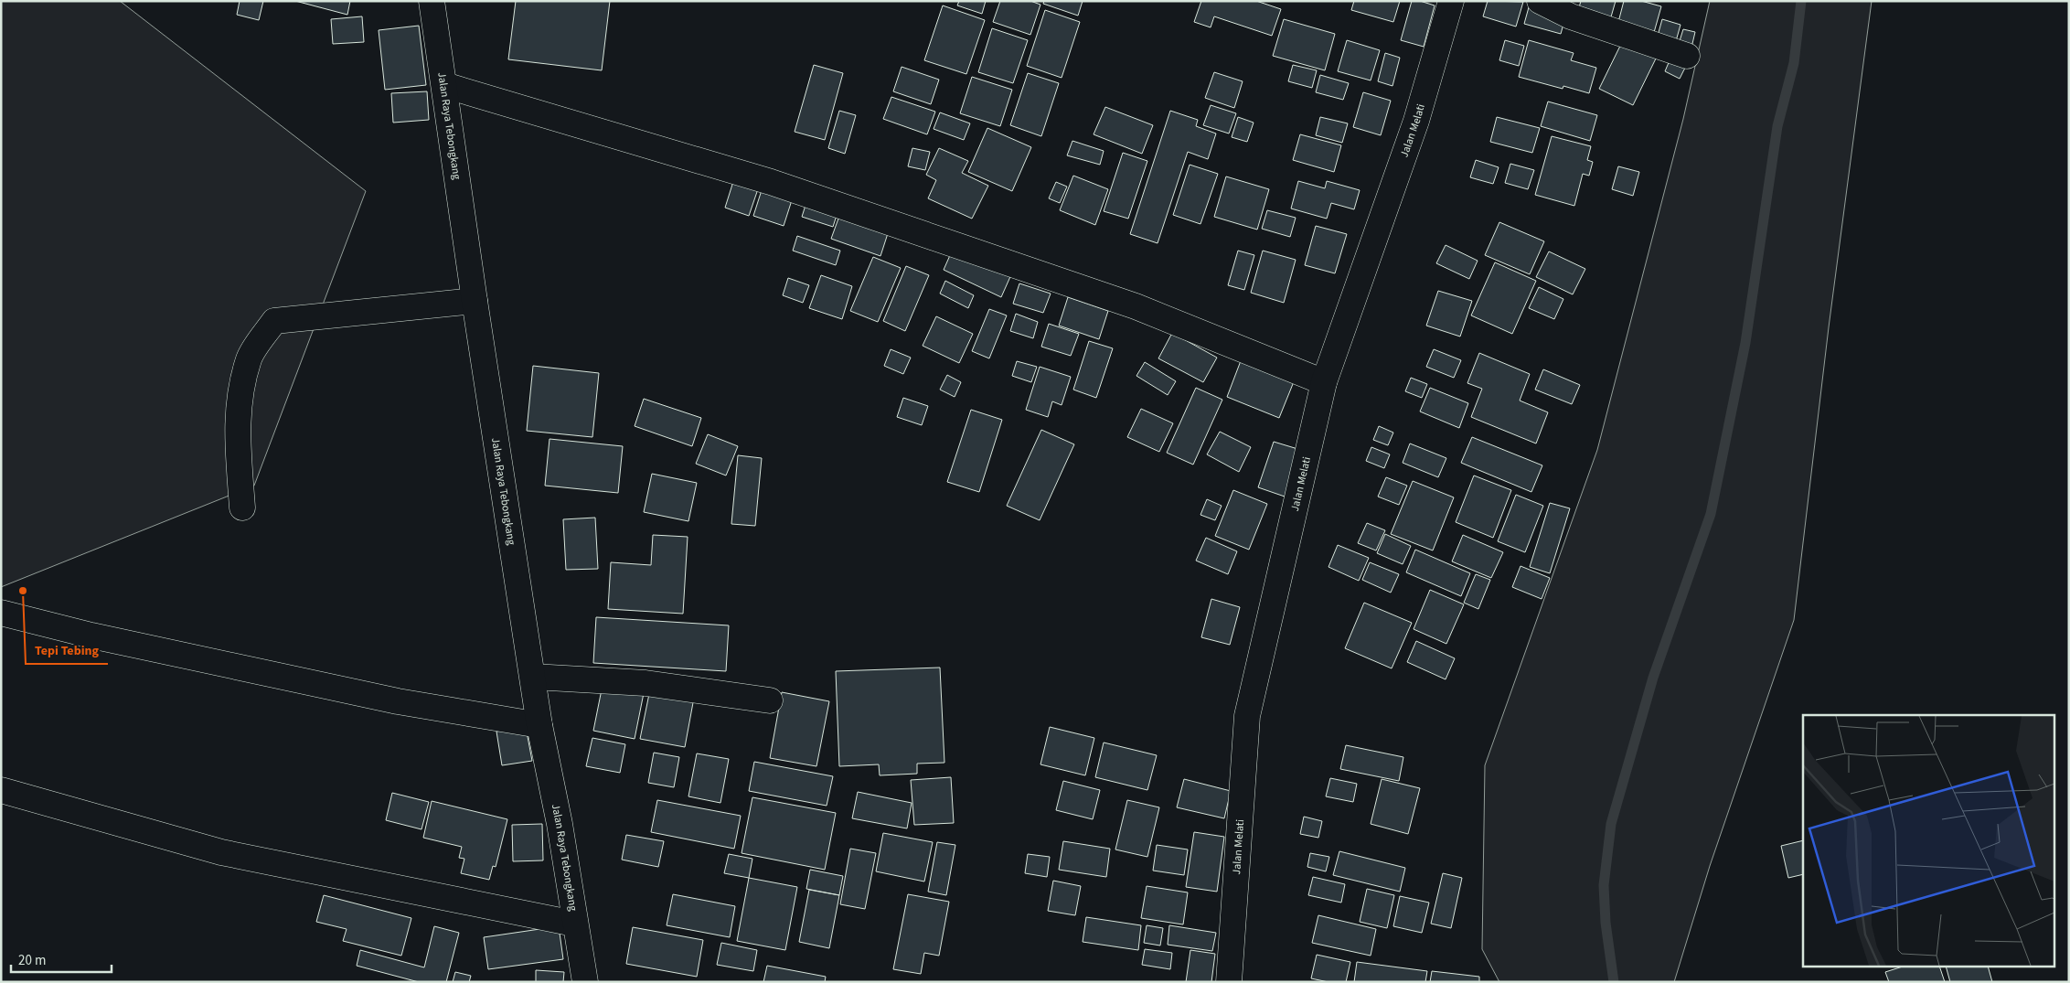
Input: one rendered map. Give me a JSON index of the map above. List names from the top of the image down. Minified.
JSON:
{"streets":{"street":["Jalan Raya Tebongkang","Jalan Melati"]},"places":["Tepi Tebing"],"scale_bar":"20 m"}
